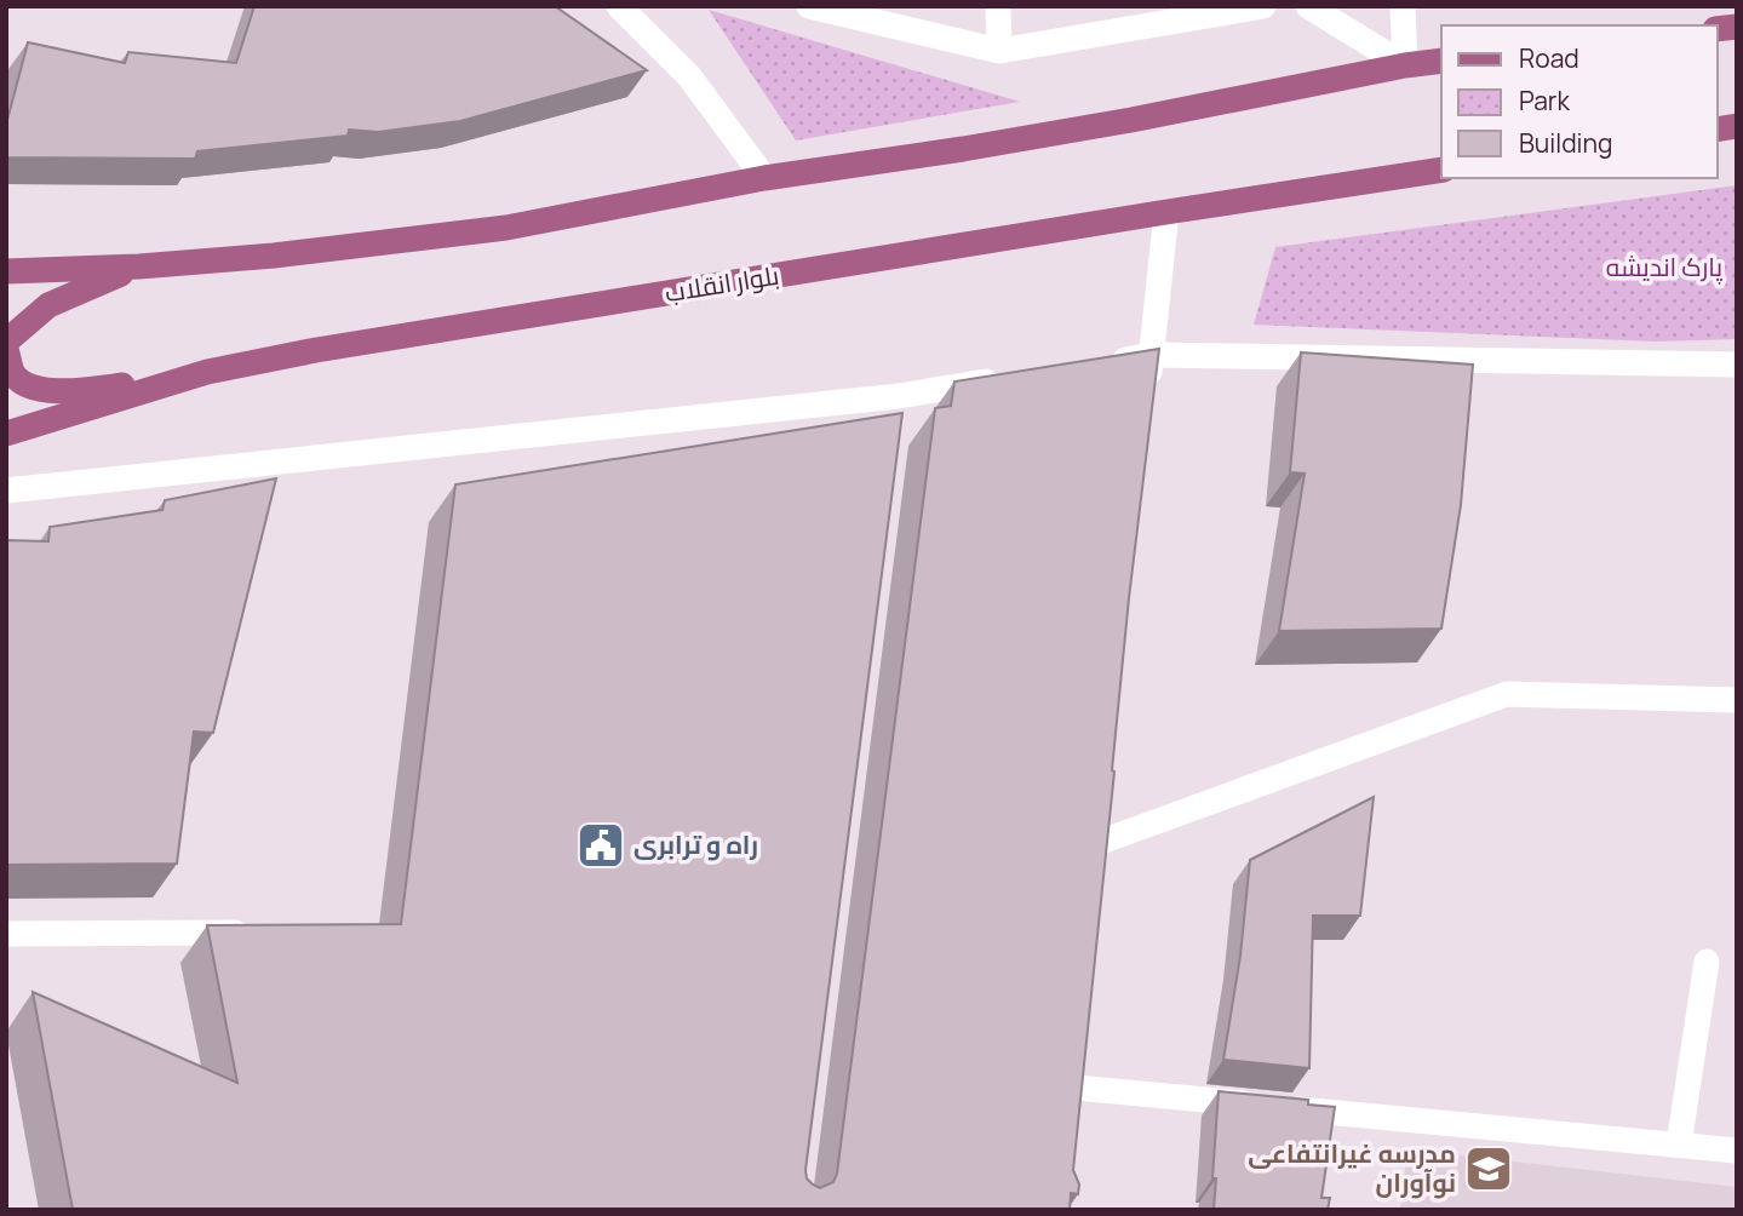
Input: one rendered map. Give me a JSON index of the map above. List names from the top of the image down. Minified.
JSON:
{"streets":{"main road":["بلوار انقلاب"]},"parks":["پارک اندیشه"],"places":{"public building":["راه و ترابری"],"school or university":["مدرسه غیرانتفاعی نوآوران"]},"legend":["Road","Park","Building"]}
